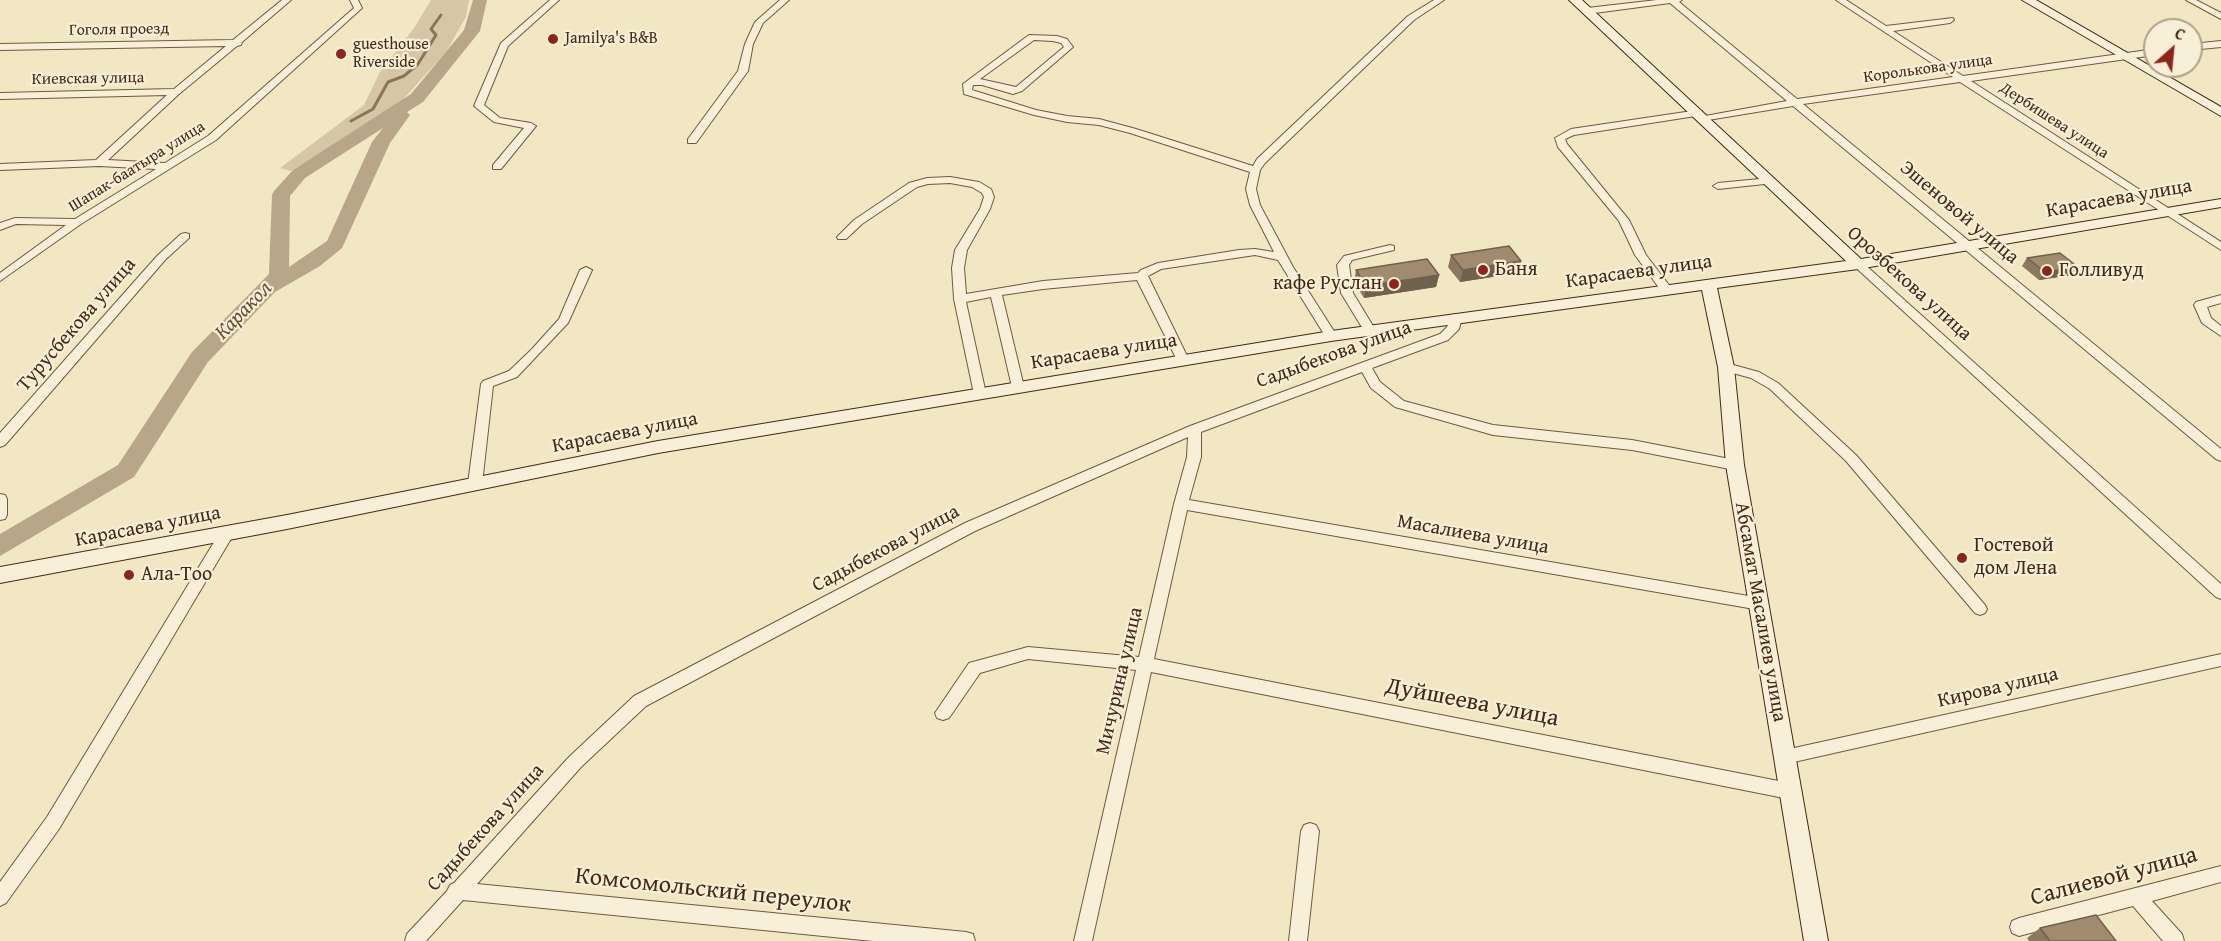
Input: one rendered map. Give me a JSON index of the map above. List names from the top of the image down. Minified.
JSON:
{"streets":{"street":["Гоголя проезд","Королькова улица","Киевская улица","Дербишева улица","Шапак-баатыра улица","Карасаева улица","Эшеновой улица","Орозбекова улица","Турусбекова улица","Садыбекова улица","Масалиева улица","Абсамат Масалиев улица","Мичурина улица","Кирова улица","Дуйшеева улица","Салиевой улица","Комсомольский переулок"]},"crossings":[["Гоголя проезд","Шапак-баатыра улица"],["Королькова улица","Дербишева улица"],["Королькова улица","Эшеновой улица"],["Королькова улица","Орозбекова улица"],["Киевская улица","Шапак-баатыра улица"],["Дербишева улица","Карасаева улица"],["Карасаева улица","Эшеновой улица"],["Карасаева улица","Орозбекова улица"],["Карасаева улица","Садыбекова улица"],["Карасаева улица","Абсамат Масалиев улица"],["Садыбекова улица","Мичурина улица"],["Садыбекова улица","Комсомольский переулок"],["Масалиева улица","Абсамат Масалиев улица"],["Масалиева улица","Мичурина улица"],["Абсамат Масалиев улица","Кирова улица"],["Абсамат Масалиев улица","Дуйшеева улица"],["Мичурина улица","Дуйшеева улица"]],"water":["Каракол"],"places":["Jamilya's B&B","guesthouse Riverside","Баня","Голливуд","кафе Руслан","Гостевой дом Лена","Ала-Тоо"],"north":"top right"}
